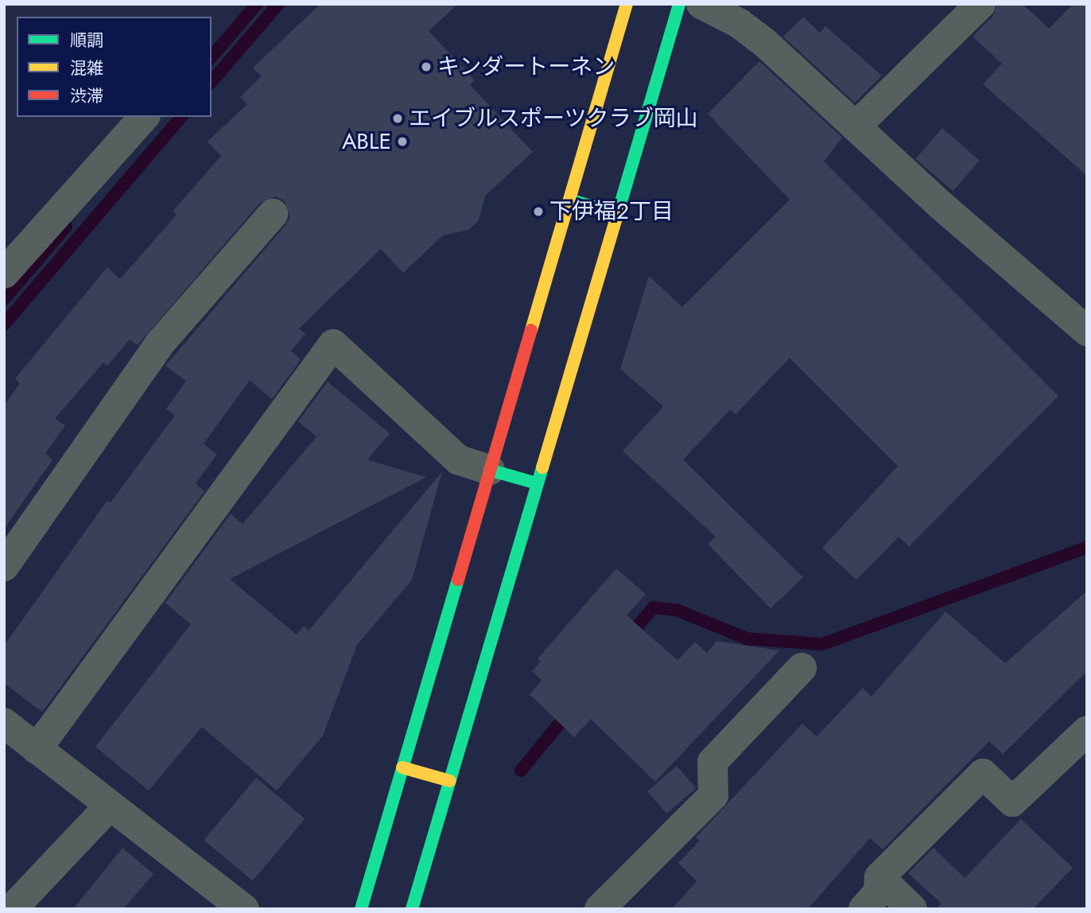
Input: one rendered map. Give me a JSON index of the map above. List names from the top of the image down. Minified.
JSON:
{"places":["キンダートーネン","エイブルスポーツクラブ岡山","ABLE","下伊福2丁目"],"legend":["順調","混雑","渋滞"]}
